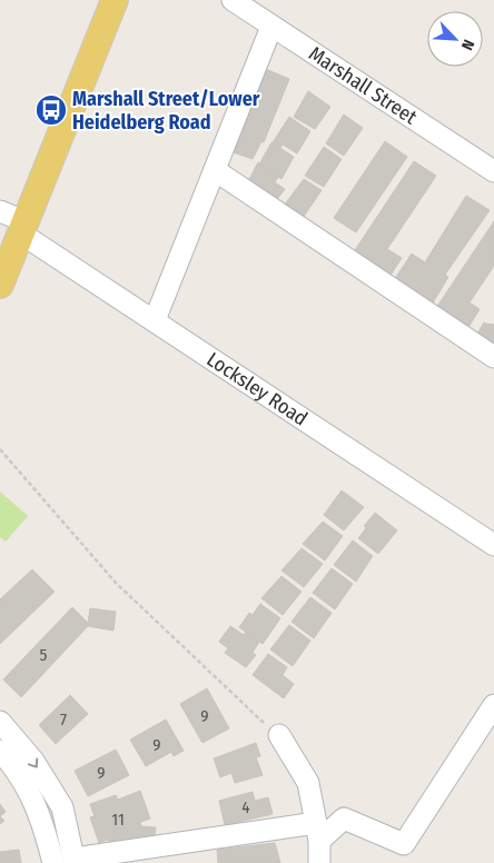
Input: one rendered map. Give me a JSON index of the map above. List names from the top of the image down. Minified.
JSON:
{"streets":{"street":["Marshall Street","Locksley Road"]},"places":{"bus stop":["Marshall Street/Lower Heidelberg Road"]},"house_numbers":["5","9","7","9","9","4","11"],"north":"bottom right"}
